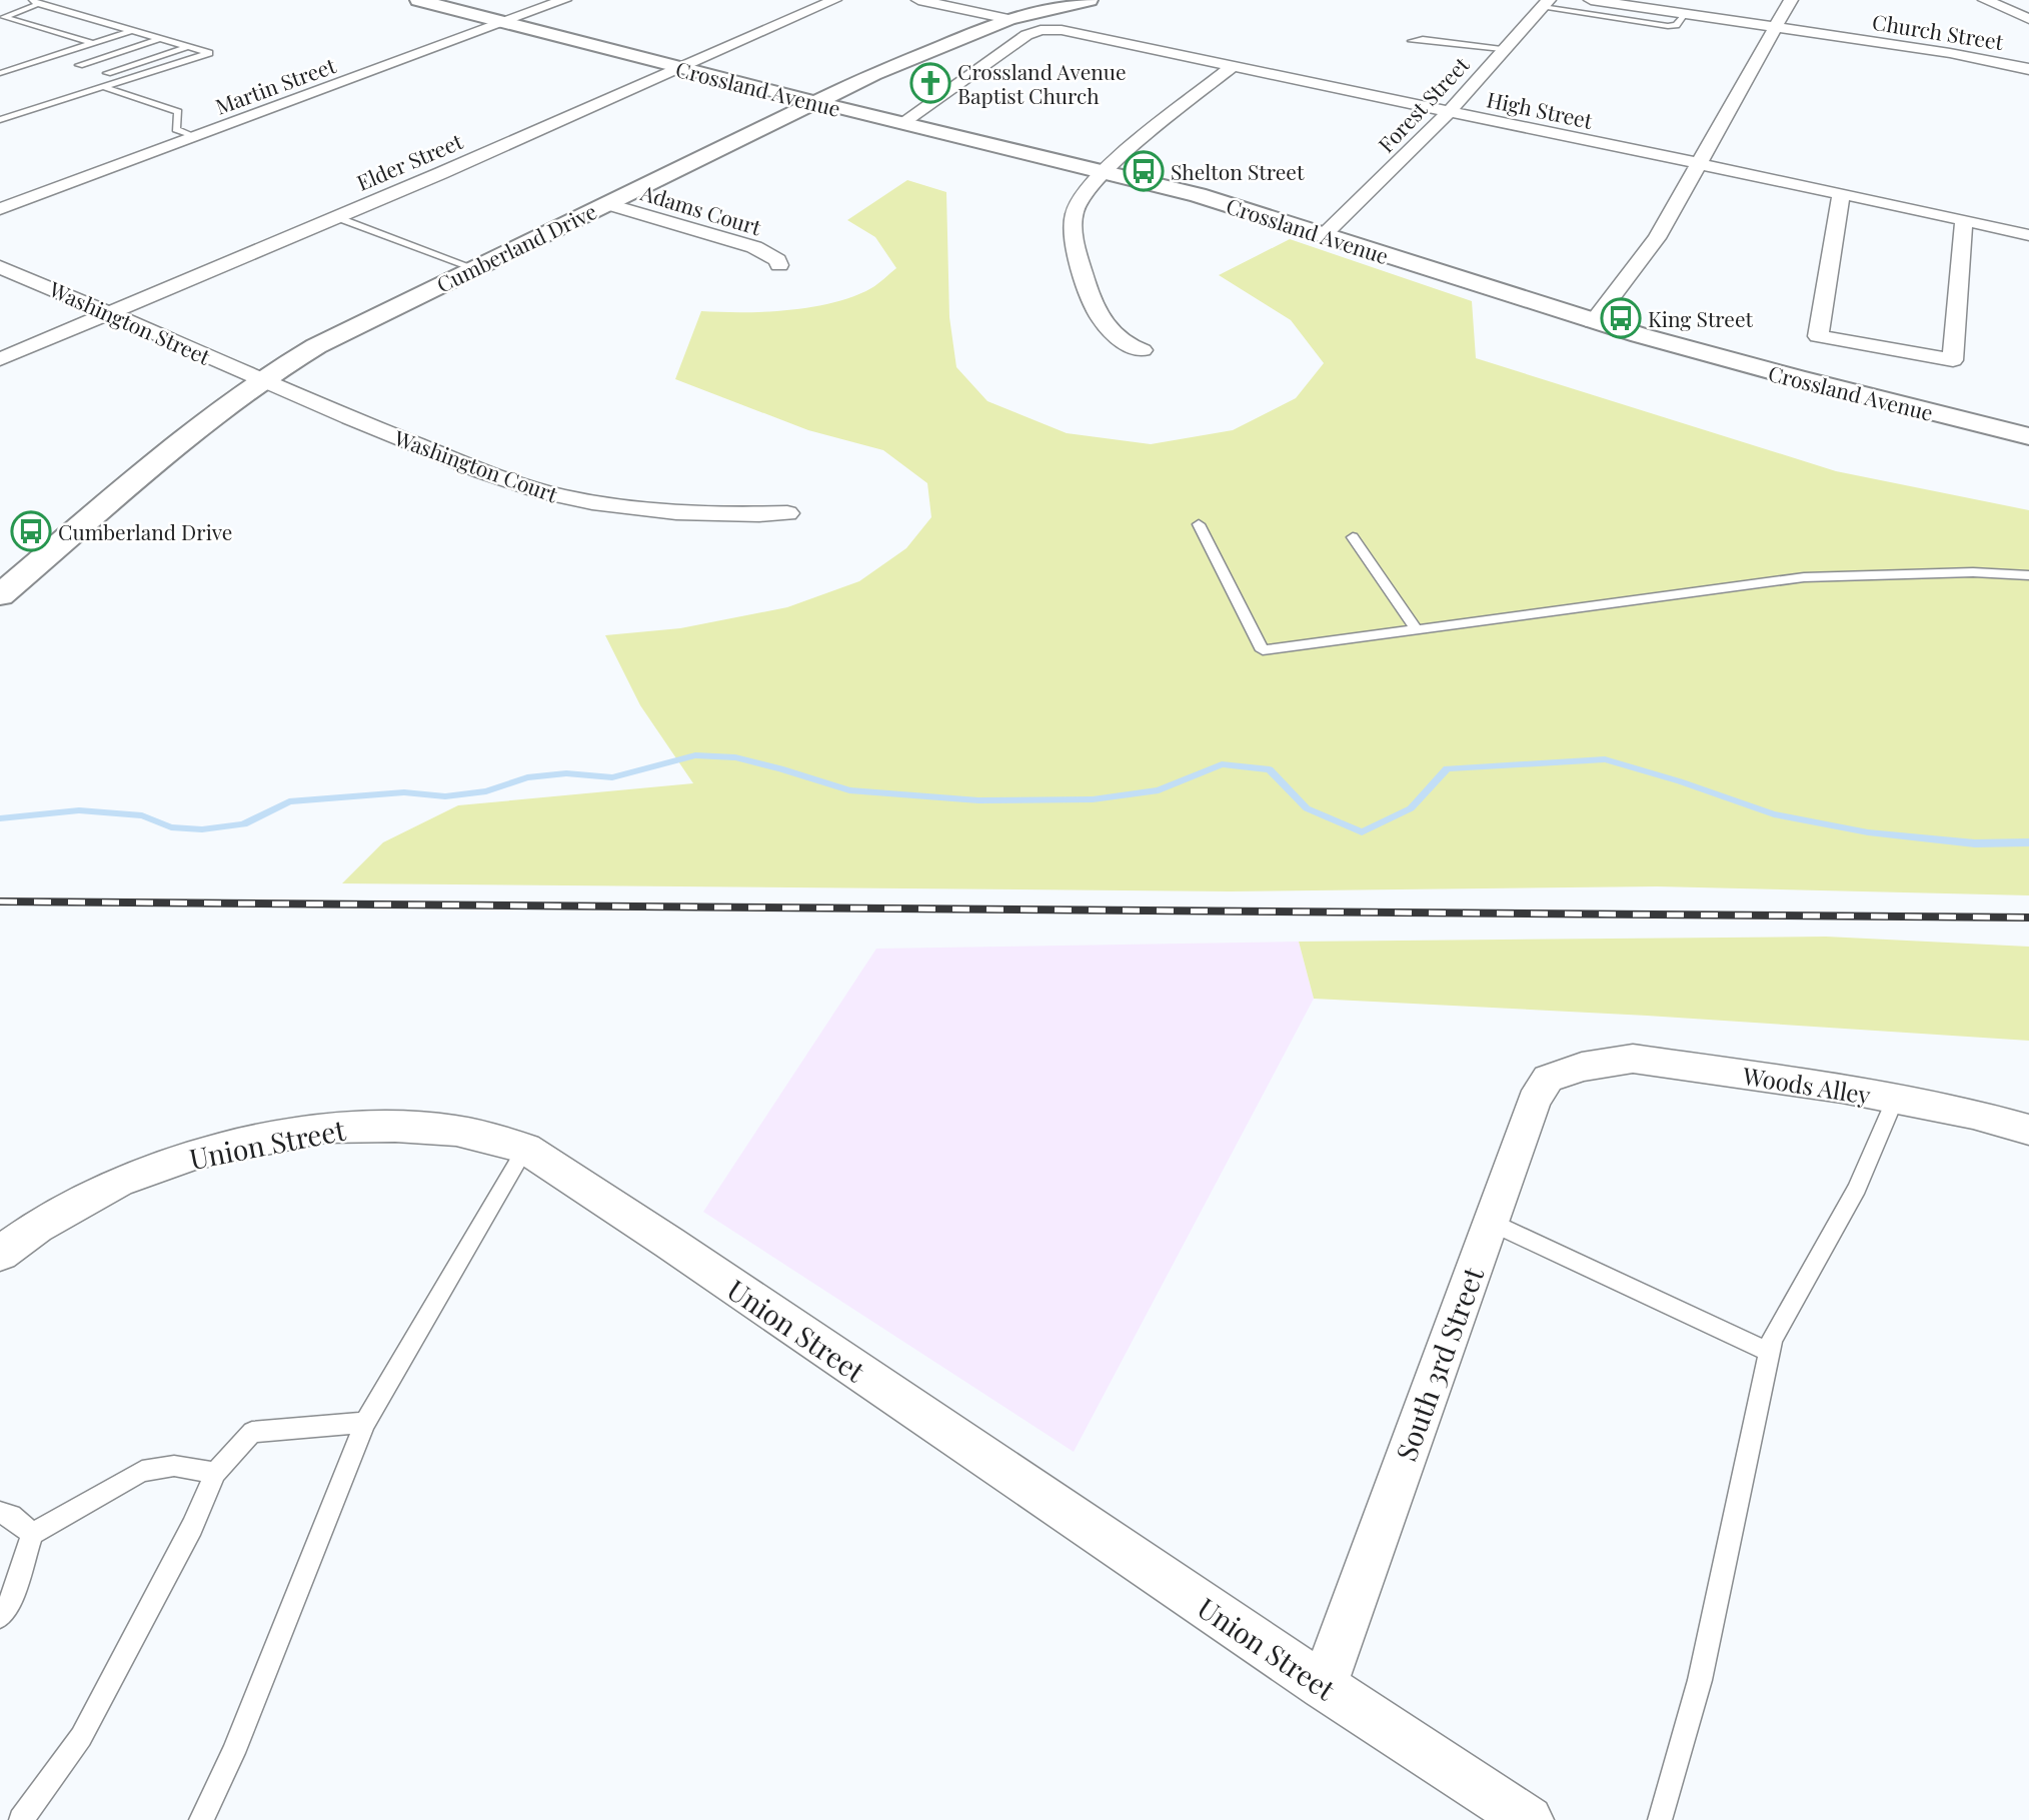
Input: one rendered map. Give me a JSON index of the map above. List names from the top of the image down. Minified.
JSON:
{"streets":{"main road":["Crossland Avenue","Cumberland Drive"],"street":["Church Street","Martin Street","Forest Street","High Street","Elder Street","Adams Court","Washington Street","Washington Court","Woods Alley","Union Street","South 3rd Street"]},"crossings":[["Martin Street","Crossland Avenue"],["Crossland Avenue","Forest Street"],["Crossland Avenue","High Street"],["Crossland Avenue","Elder Street"],["Crossland Avenue","Cumberland Drive"],["Forest Street","High Street"],["Elder Street","Washington Street"],["Adams Court","Cumberland Drive"],["Cumberland Drive","Washington Street"],["Cumberland Drive","Washington Court"],["Washington Street","Washington Court"],["Woods Alley","South 3rd Street"],["Union Street","South 3rd Street"]],"places":{"church":["Crossland Avenue Baptist Church"],"bus stop":["Shelton Street","King Street","Cumberland Drive"]}}
